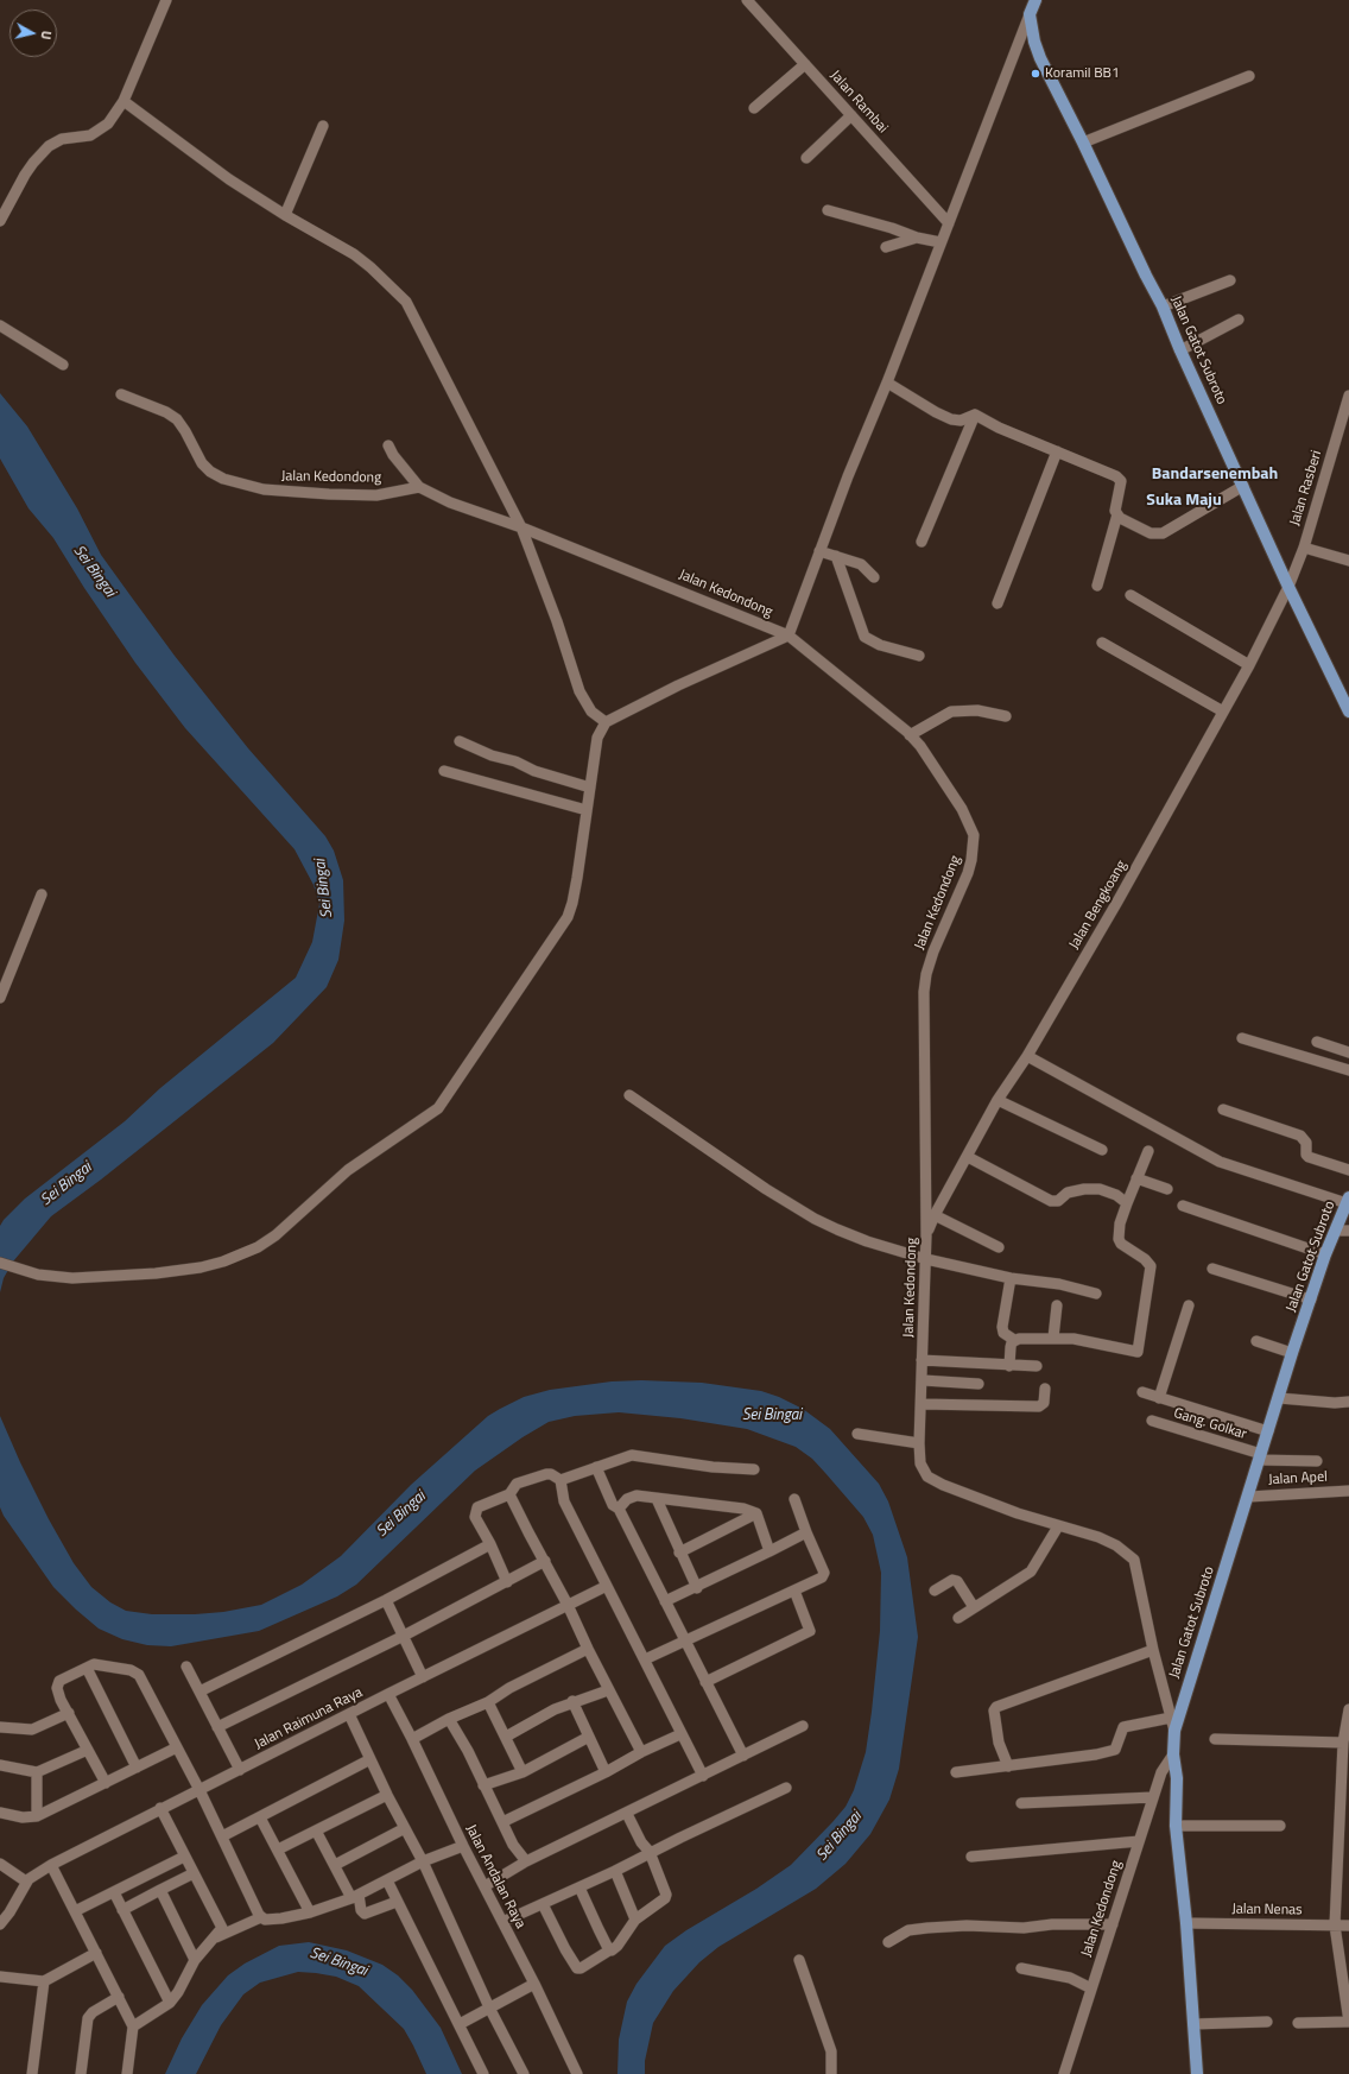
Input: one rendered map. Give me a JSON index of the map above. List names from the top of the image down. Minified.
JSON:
{"streets":{"main road":["Jalan Gatot Subroto"],"street":["Jalan Rambai","Jalan Kedondong","Jalan Rasberi","Jalan Bengkoang","Gang. Golkar","Jalan Apel","Jalan Raimuna Raya","Jalan Andalan Raya","Jalan Nenas"]},"crossings":[["Jalan Gatot Subroto","Jalan Kedondong"],["Jalan Gatot Subroto","Jalan Rasberi"],["Jalan Gatot Subroto","Jalan Bengkoang"],["Jalan Gatot Subroto","Gang. Golkar"],["Jalan Gatot Subroto","Jalan Apel"],["Jalan Gatot Subroto","Jalan Nenas"],["Jalan Kedondong","Jalan Bengkoang"],["Jalan Rasberi","Jalan Bengkoang"],["Jalan Raimuna Raya","Jalan Andalan Raya"]],"districts":["Bandarsenembah","Suka Maju"],"water":["Sei Bingai"],"places":["Koramil BB1"],"north":"right"}
